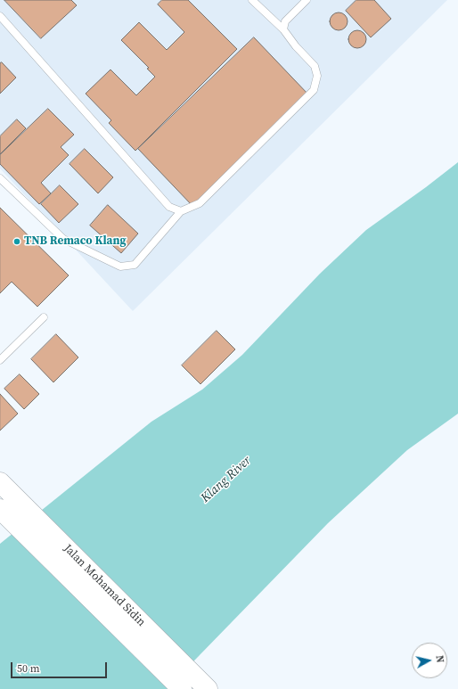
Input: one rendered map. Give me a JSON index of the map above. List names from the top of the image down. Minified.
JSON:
{"streets":{"main road":["Jalan Mohamad Sidin"]},"water":["Klang River"],"places":["TNB Remaco Klang"],"scale_bar":"50 m","north":"right"}
